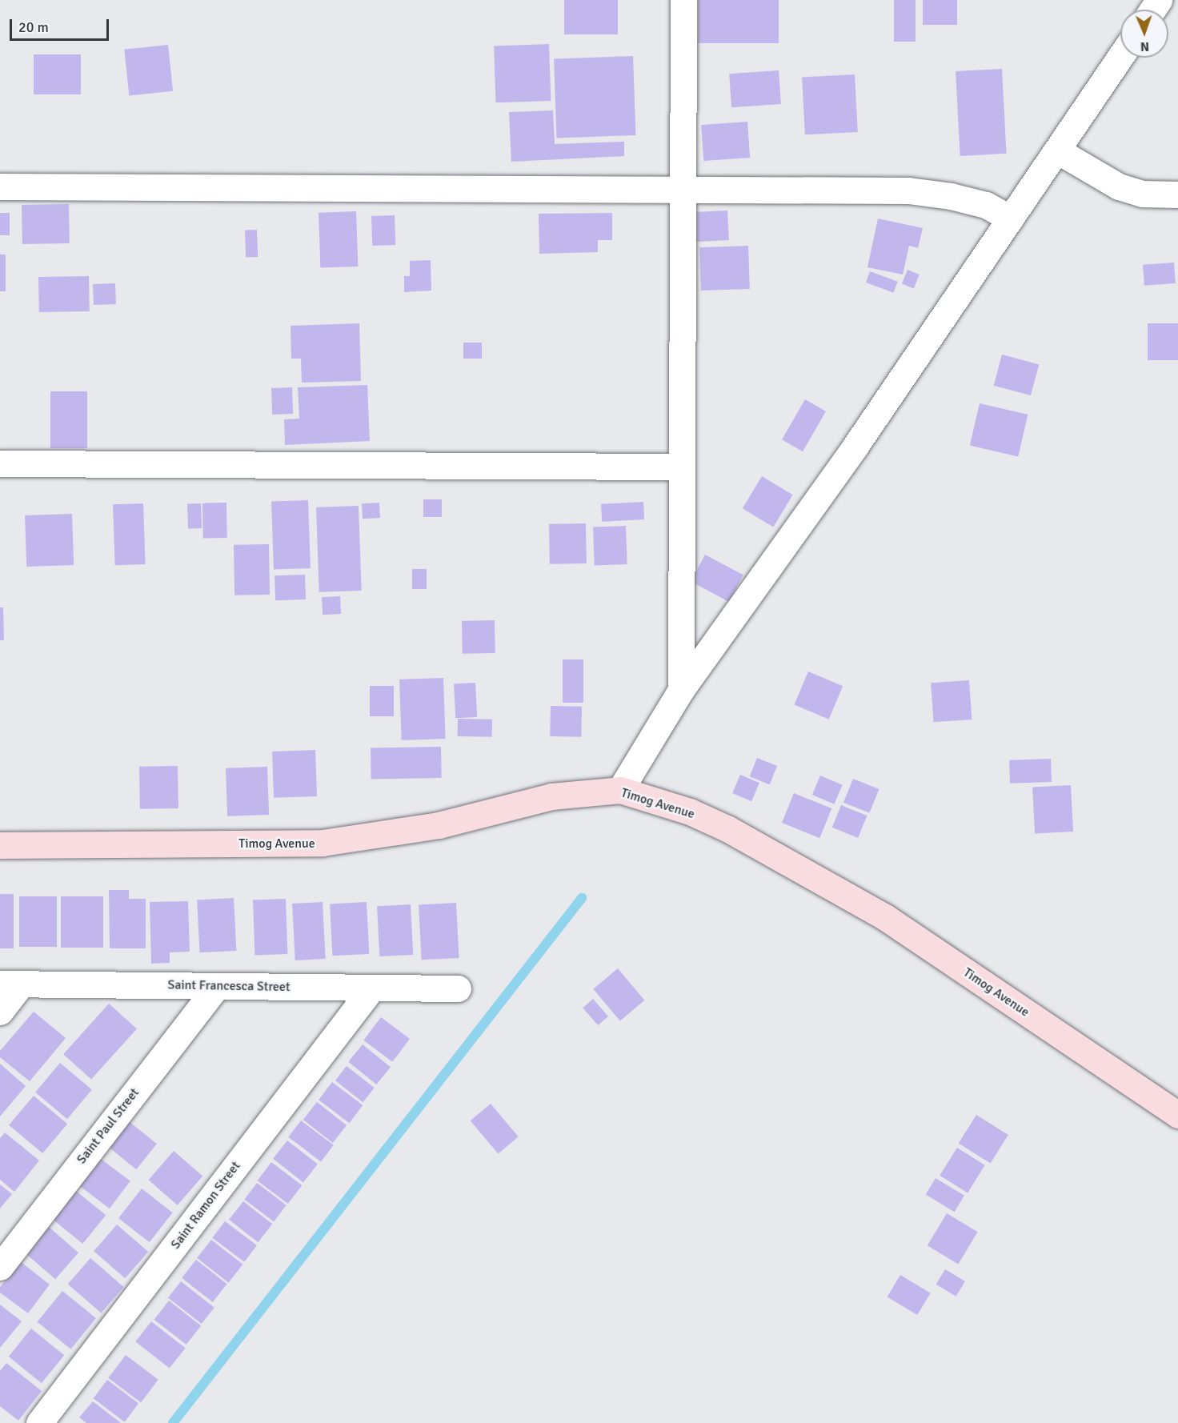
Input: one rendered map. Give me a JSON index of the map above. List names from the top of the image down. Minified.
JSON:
{"streets":{"main road":["Timog Avenue"],"street":["Saint Francesca Street","Saint Paul Street","Saint Ramon Street"]},"crossings":[["Saint Francesca Street","Saint Paul Street"],["Saint Francesca Street","Saint Ramon Street"]],"scale_bar":"20 m","north":"bottom"}
